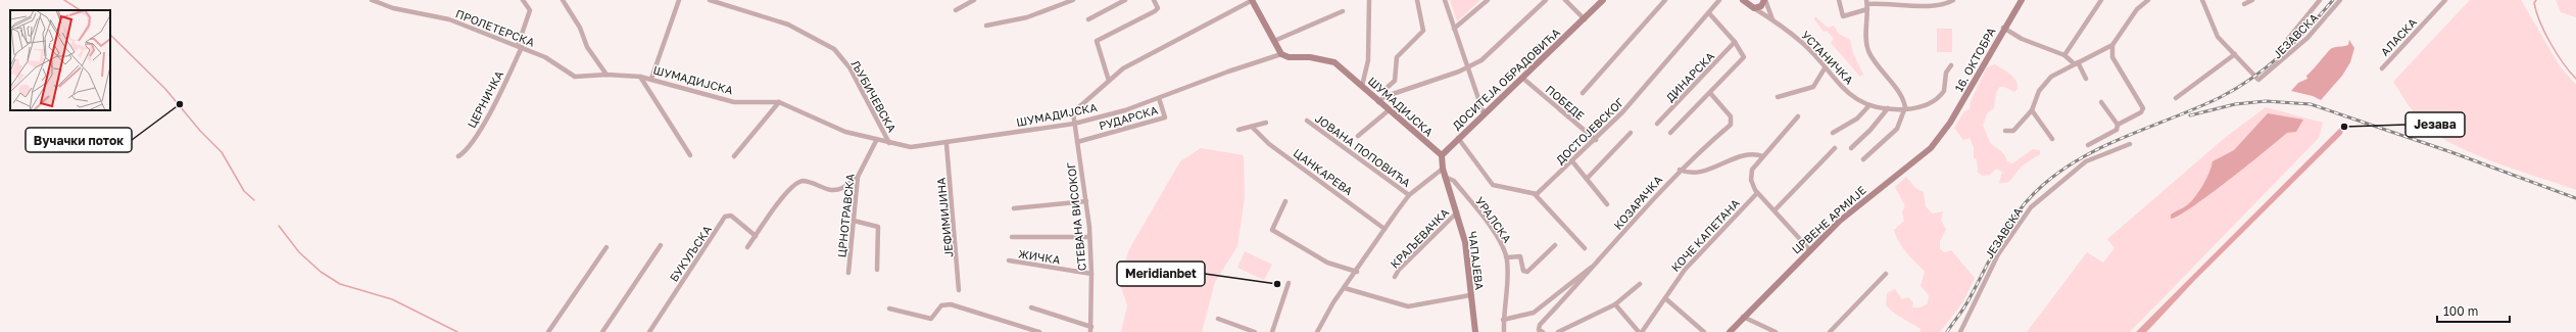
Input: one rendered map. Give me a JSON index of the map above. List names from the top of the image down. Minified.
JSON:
{"streets":{"street":["ПРОЛЕТЕРСКА","ЈЕЗАВСКА","АЛАСКА","УСТАНИЧКА","16. ОКТОБРА","ДИНАРСКА","ДОСИТЕЈА ОБРАДОВИЋА","ШУМАДИЈСКА","ЉУБИЧЕВСКА","ЦЕРНИЧКА","ПОБЕДЕ","РУДАРСКА","ДОСТОЈЕВСКОГ","ЈОВАНА ПОПОВИЋА","ЦАНКАРЕВА","КОЗАРАЧКА","ЦРНОТРАВСКА","СТЕВАНА ВИСОКОГ","ЈЕФИМИЈИНА","УРАЛСКА","ЦРВЕНЕ АРМИЈЕ","КОЧЕ КАПЕТАНА","КРАЉЕВАЧКА","БУКУЉСКА","ЖИЧКА","ЧАПАЈЕВА"]},"crossings":[["ПРОЛЕТЕРСКА","ШУМАДИЈСКА"],["ПРОЛЕТЕРСКА","ЦЕРНИЧКА"],["16. ОКТОБРА","ЦРВЕНЕ АРМИЈЕ"],["ДОСИТЕЈА ОБРАДОВИЋА","ШУМАДИЈСКА"],["ДОСИТЕЈА ОБРАДОВИЋА","ПОБЕДЕ"],["ШУМАДИЈСКА","ЉУБИЧЕВСКА"],["ШУМАДИЈСКА","РУДАРСКА"],["ШУМАДИЈСКА","ЦРНОТРАВСКА"],["ШУМАДИЈСКА","СТЕВАНА ВИСОКОГ"],["ШУМАДИЈСКА","ЈЕФИМИЈИНА"],["ПОБЕДЕ","ДОСТОЈЕВСКОГ"],["РУДАРСКА","СТЕВАНА ВИСОКОГ"],["СТЕВАНА ВИСОКОГ","ЖИЧКА"],["УРАЛСКА","ЧАПАЈЕВА"],["КРАЉЕВАЧКА","ЧАПАЈЕВА"]],"places":["Вучачки поток","Језава","Meridianbet"],"scale_bar":"100 m"}
